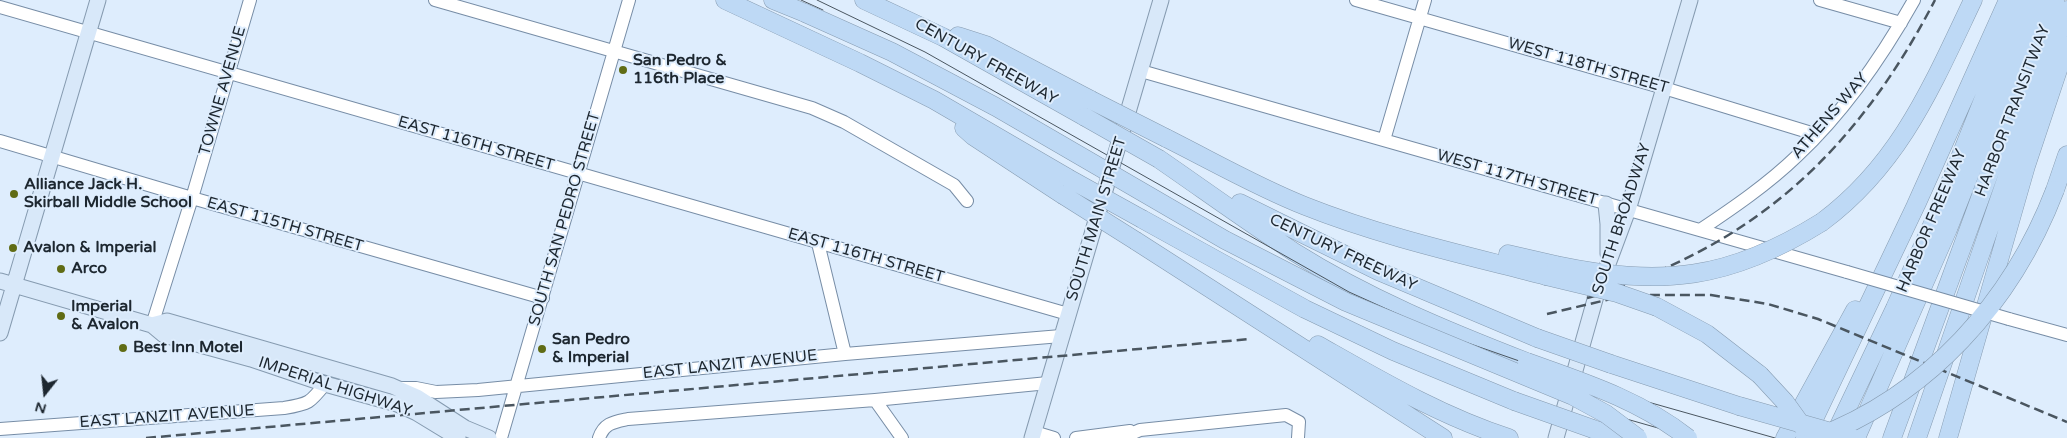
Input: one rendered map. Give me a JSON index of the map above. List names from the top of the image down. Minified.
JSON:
{"streets":{"highway":["CENTURY FREEWAY","HARBOR TRANSITWAY","HARBOR FREEWAY"],"main road":["SOUTH MAIN STREET","SOUTH BROADWAY","IMPERIAL HIGHWAY"],"street":["WEST 118TH STREET","TOWNE AVENUE","ATHENS WAY","EAST 116TH STREET","WEST 117TH STREET","SOUTH SAN PEDRO STREET","EAST 115TH STREET","EAST LANZIT AVENUE"]},"crossings":[["WEST 118TH STREET","ATHENS WAY"],["WEST 118TH STREET","SOUTH BROADWAY"],["TOWNE AVENUE","EAST 116TH STREET"],["TOWNE AVENUE","EAST 115TH STREET"],["TOWNE AVENUE","IMPERIAL HIGHWAY"],["ATHENS WAY","WEST 117TH STREET"],["EAST 116TH STREET","SOUTH SAN PEDRO STREET"],["EAST 116TH STREET","SOUTH MAIN STREET"],["WEST 117TH STREET","SOUTH MAIN STREET"],["WEST 117TH STREET","SOUTH BROADWAY"],["SOUTH SAN PEDRO STREET","EAST 115TH STREET"],["SOUTH SAN PEDRO STREET","EAST LANZIT AVENUE"],["SOUTH MAIN STREET","EAST LANZIT AVENUE"],["EAST LANZIT AVENUE","IMPERIAL HIGHWAY"]],"places":["San Pedro & 116th Place","Alliance Jack H. Skirball Middle School","Avalon & Imperial","Arco","Imperial & Avalon","Best Inn Motel","San Pedro & Imperial"],"north":"bottom"}
